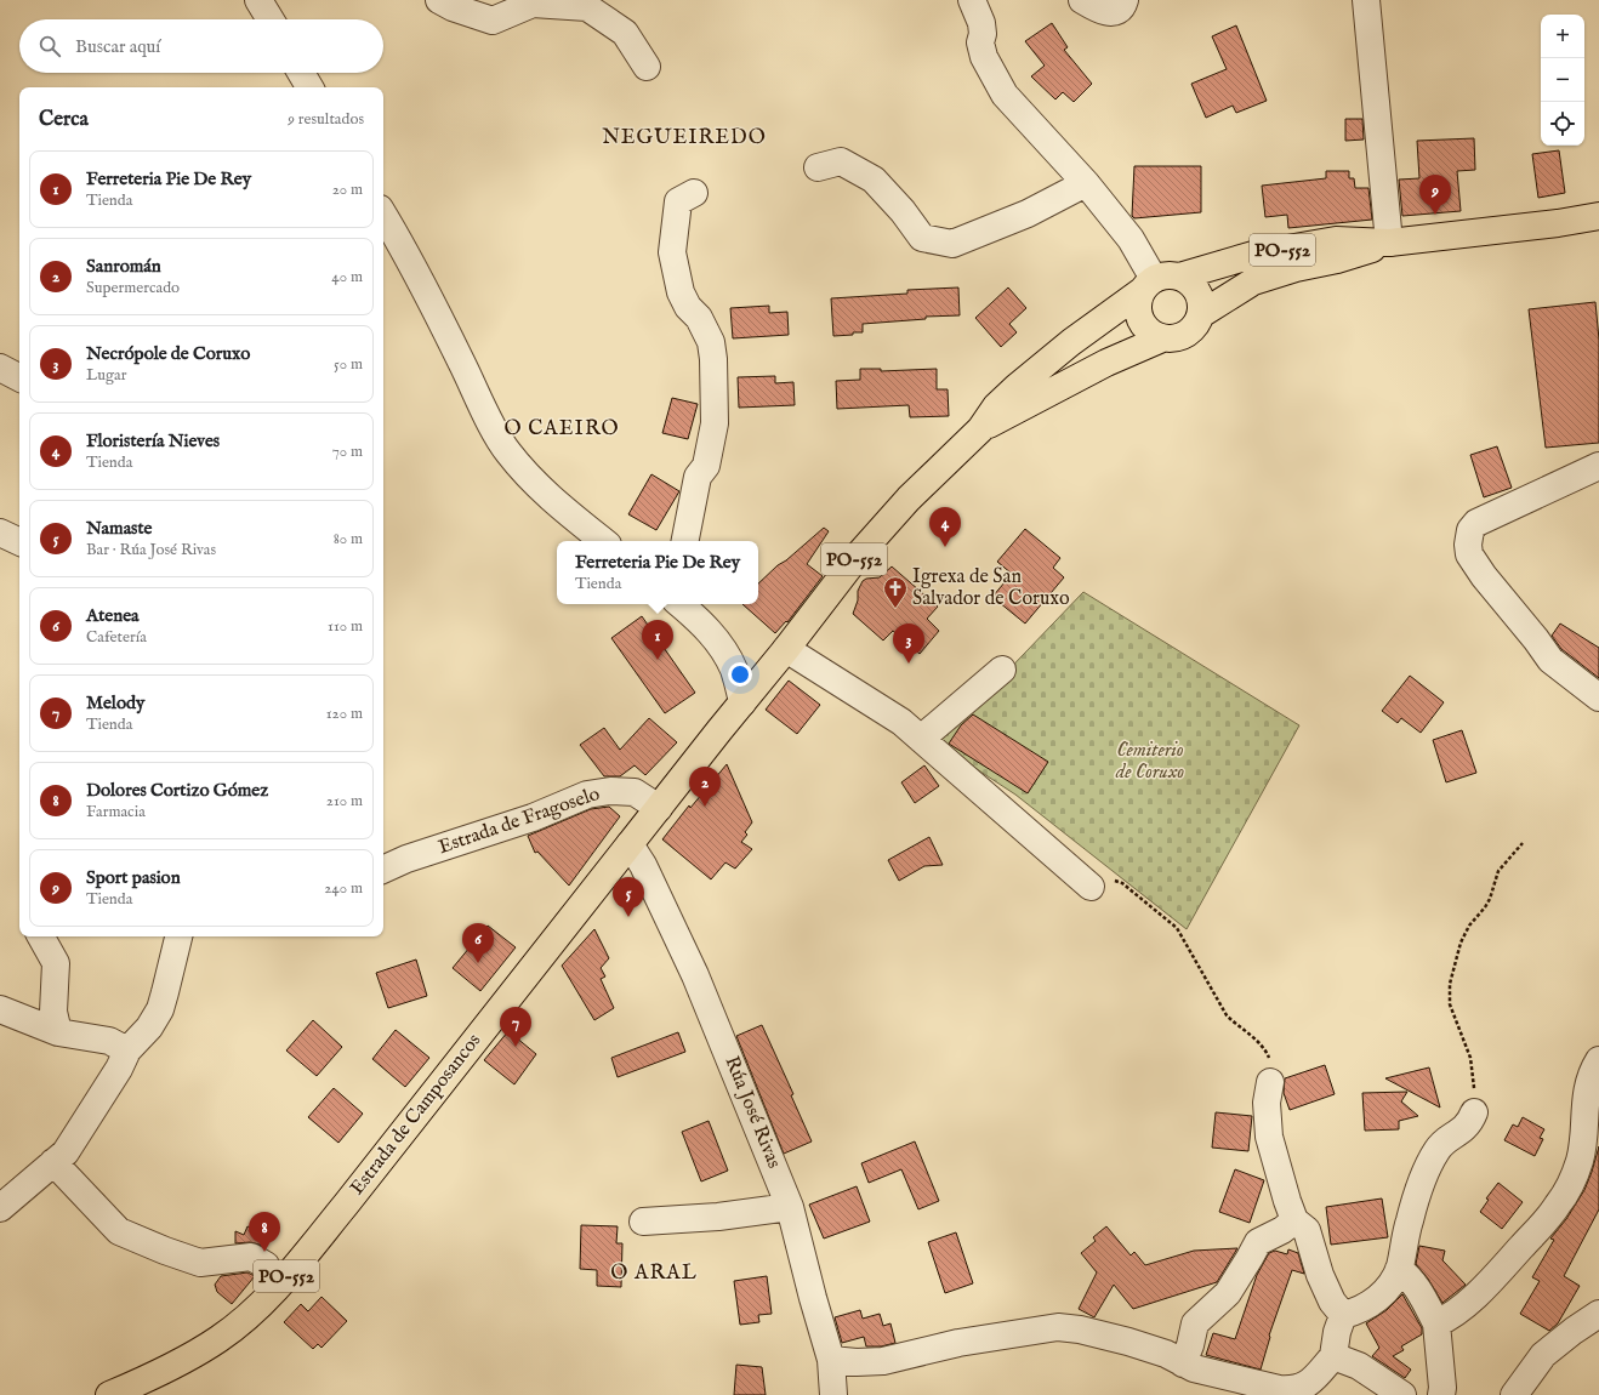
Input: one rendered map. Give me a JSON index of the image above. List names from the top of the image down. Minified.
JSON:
{"streets":{"main road":["PO-552","Estrada de Camposancos"],"street":["Estrada de Fragoselo","Rúa José Rivas"]},"crossings":[["Estrada de Fragoselo","Estrada de Camposancos"],["Rúa José Rivas","Estrada de Camposancos"]],"districts":["NEGUEIREDO","O CAEIRO","O ARAL"],"parks":["Cemiterio de Coruxo"],"places":{"church":["Igrexa de San Salvador de Coruxo"]},"page":{"map_buttons":["+","−"],"search":"Buscar aquí","heading":["Cerca","9 resultados"],"list":[{"mark":"1","name":"Ferreteria Pie De Rey","note":"Tienda","value":"20 m"},{"mark":"2","name":"Sanromán","note":"Supermercado","value":"40 m"},{"mark":"3","name":"Necrópole de Coruxo","note":"Lugar","value":"50 m"},{"mark":"4","name":"Floristería Nieves","note":"Tienda","value":"70 m"},{"mark":"5","name":"Namaste","note":"Bar · Rúa José Rivas","value":"80 m"},{"mark":"6","name":"Atenea","note":"Cafetería","value":"110 m"},{"mark":"7","name":"Melody","note":"Tienda","value":"120 m"},{"mark":"8","name":"Dolores Cortizo Gómez","note":"Farmacia","value":"210 m"},{"mark":"9","name":"Sport pasion","note":"Tienda","value":"240 m"}],"pins":["9","4","1","3","2","5","6","7","8"],"popup":["Ferreteria Pie De Rey","Tienda"]}}
